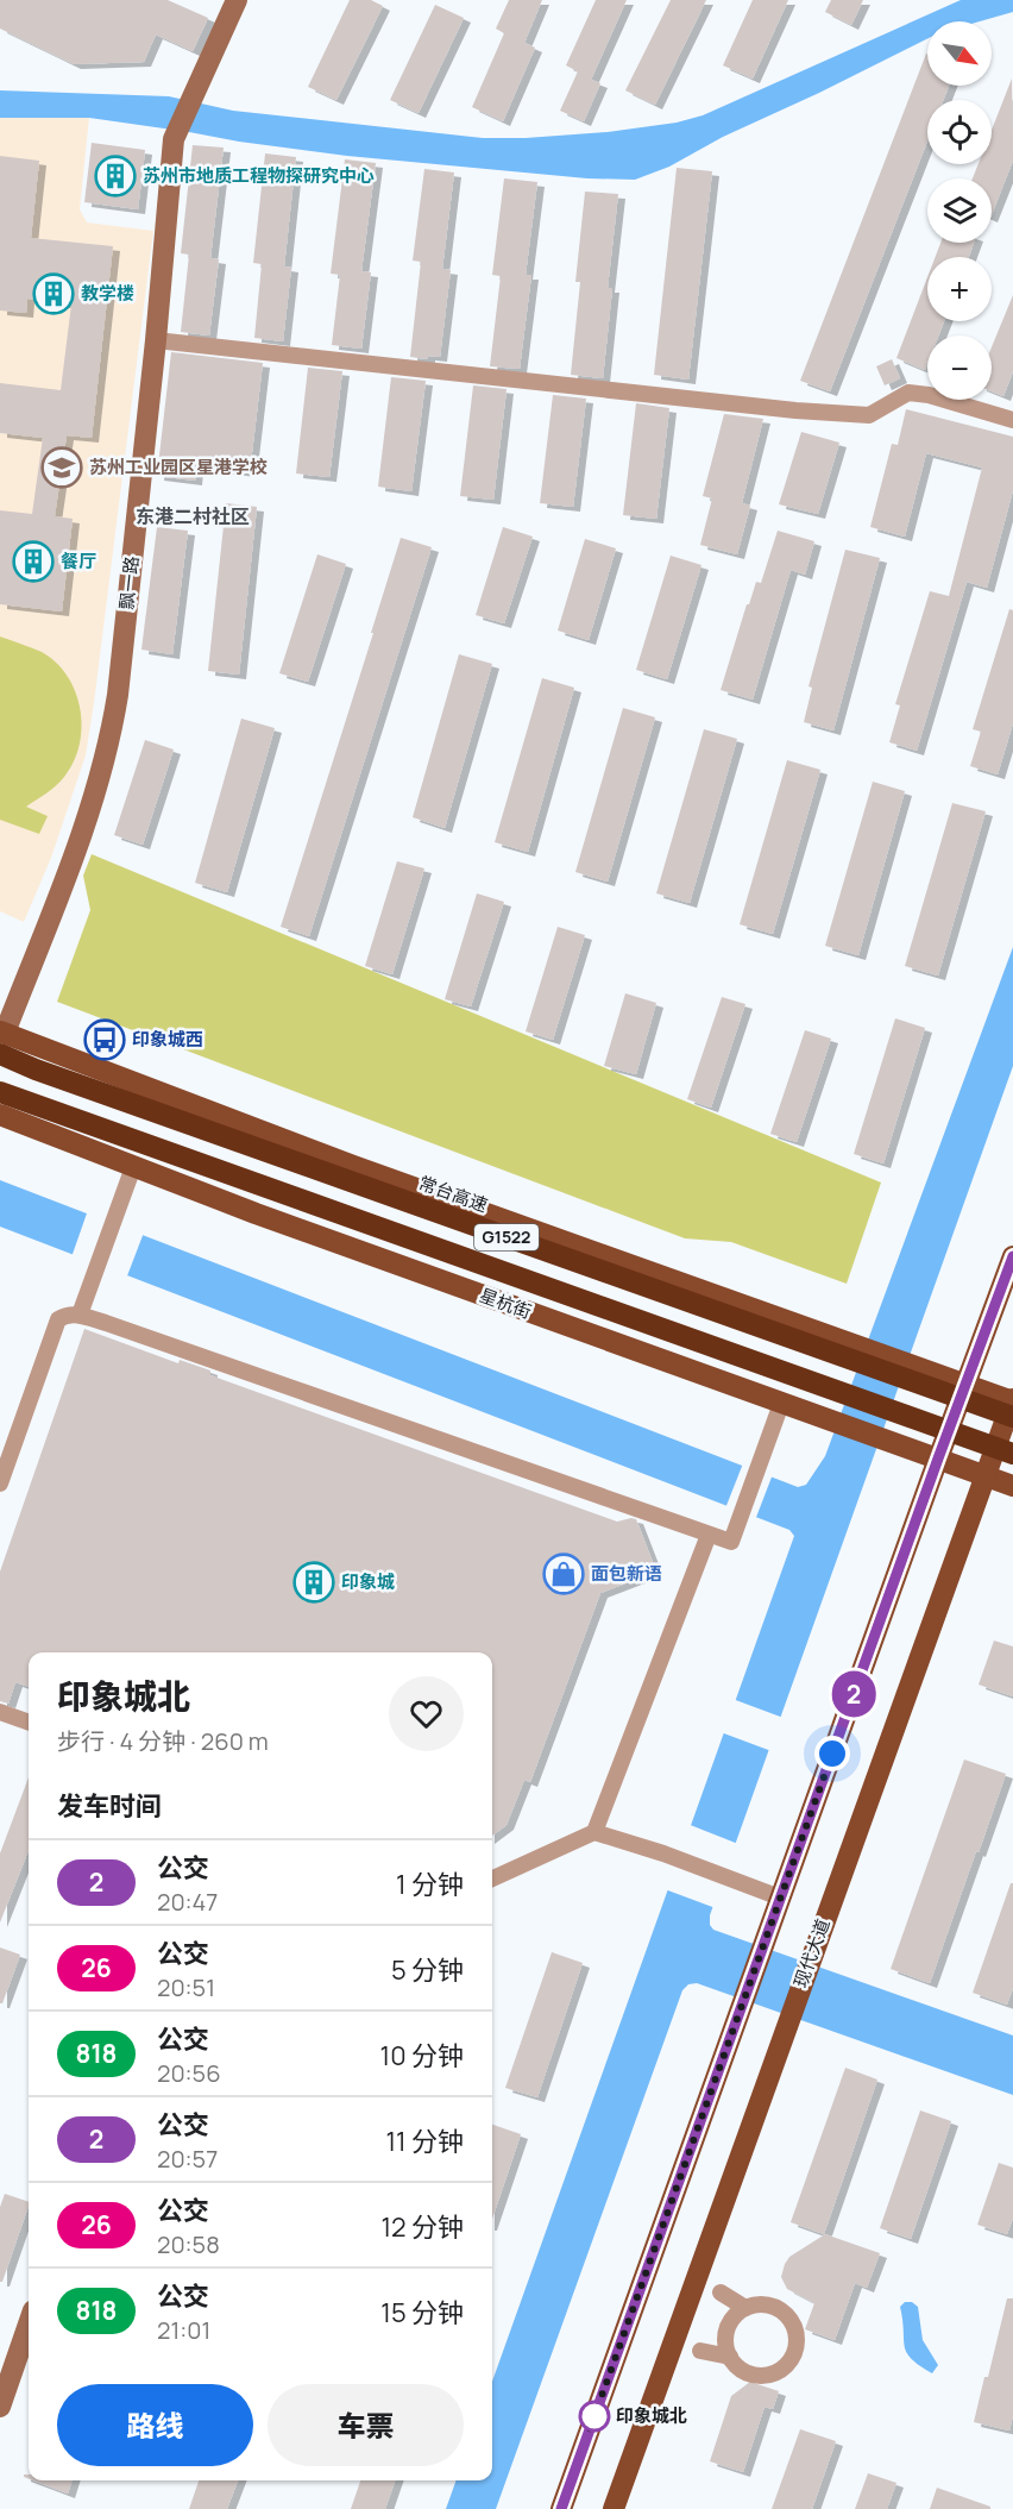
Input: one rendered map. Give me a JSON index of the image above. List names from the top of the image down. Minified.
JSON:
{"streets":{"highway":["常台高速","G1522"],"main road":["星杭街","现代大道"],"street":["飘一路"]},"crossings":[["飘一路","常台高速"],["星杭街","现代大道"]],"districts":["东港二村社区"],"places":{"building":["苏州市地质工程物探研究中心","教学楼","餐厅","印象城"],"school or university":["苏州工业园区星港学校"],"bus stop":["印象城西"],"shop":["面包新语"],"other":["印象城北"]},"lines":["bus line 2"],"north":"bottom right","page":{"on_map":"2","map_buttons":["+","−"],"heading":[["印象城北","步行 · 4 分钟 · 260 m"],"发车时间"],"list":[{"mark":"2","name":"公交","note":"20:47","value":"1 分钟"},{"mark":"26","name":"公交","note":"20:51","value":"5 分钟"},{"mark":"818","name":"公交","note":"20:56","value":"10 分钟"},{"mark":"2","name":"公交","note":"20:57","value":"11 分钟"},{"mark":"26","name":"公交","note":"20:58","value":"12 分钟"},{"mark":"818","name":"公交","note":"21:01","value":"15 分钟"}],"buttons":["路线","车票"]}}
